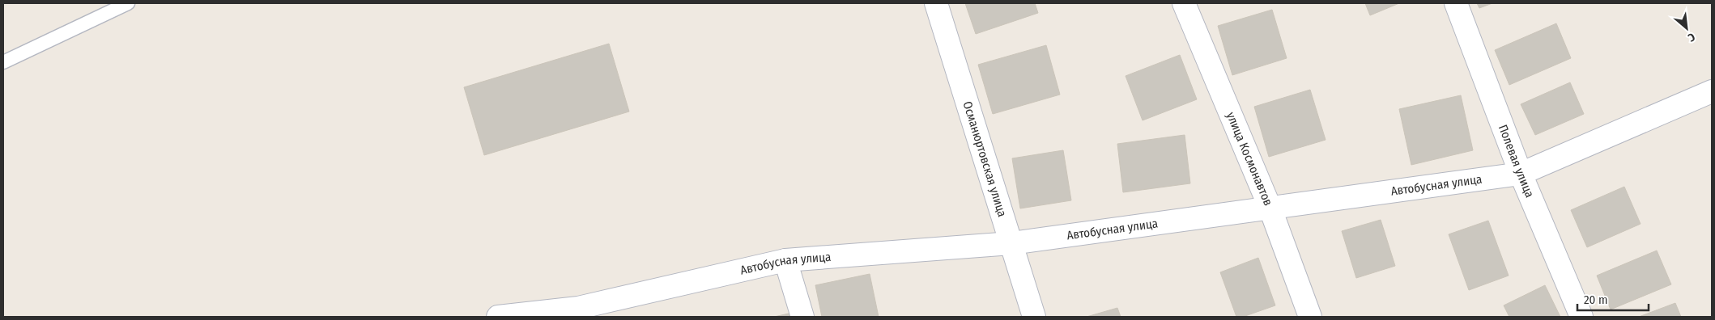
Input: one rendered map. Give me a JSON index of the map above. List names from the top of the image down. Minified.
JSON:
{"streets":{"street":["улица Космонавтов","Османюртовская улица","Полевая улица","Автобусная улица"]},"crossings":[["улица Космонавтов","Автобусная улица"],["Османюртовская улица","Автобусная улица"],["Полевая улица","Автобусная улица"]],"scale_bar":"20 m","north":"bottom right"}
